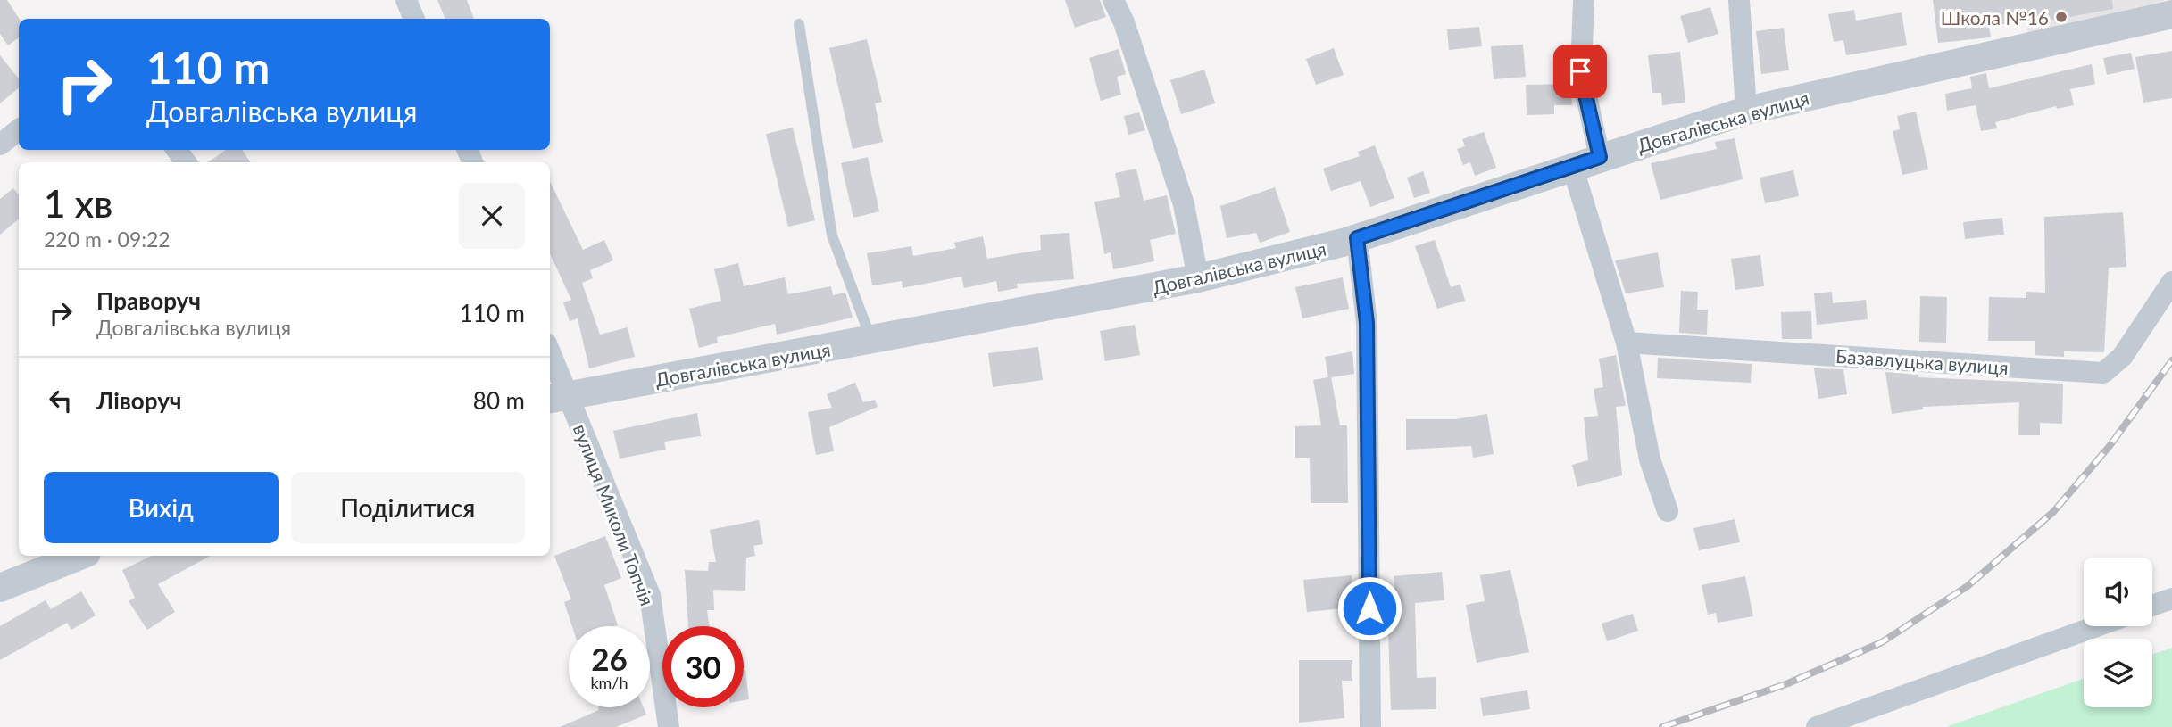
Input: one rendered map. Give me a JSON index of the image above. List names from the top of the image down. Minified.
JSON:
{"streets":{"street":["Довгалівська вулиця","Базавлуцька вулиця","вулиця Миколи Топчія"]},"crossings":[["Довгалівська вулиця","вулиця Миколи Топчія"]],"places":["Школа №16"],"page":{"turn":["110 m","Довгалівська вулиця"],"heading":["1 хв","220 m · 09:22"],"list":[{"name":"Праворуч","note":"Довгалівська вулиця","value":"110 m"},{"name":"Ліворуч","value":"80 m"}],"buttons":["Вихід","Поділитися"],"speed":"26 km/h","limit":"30"}}
